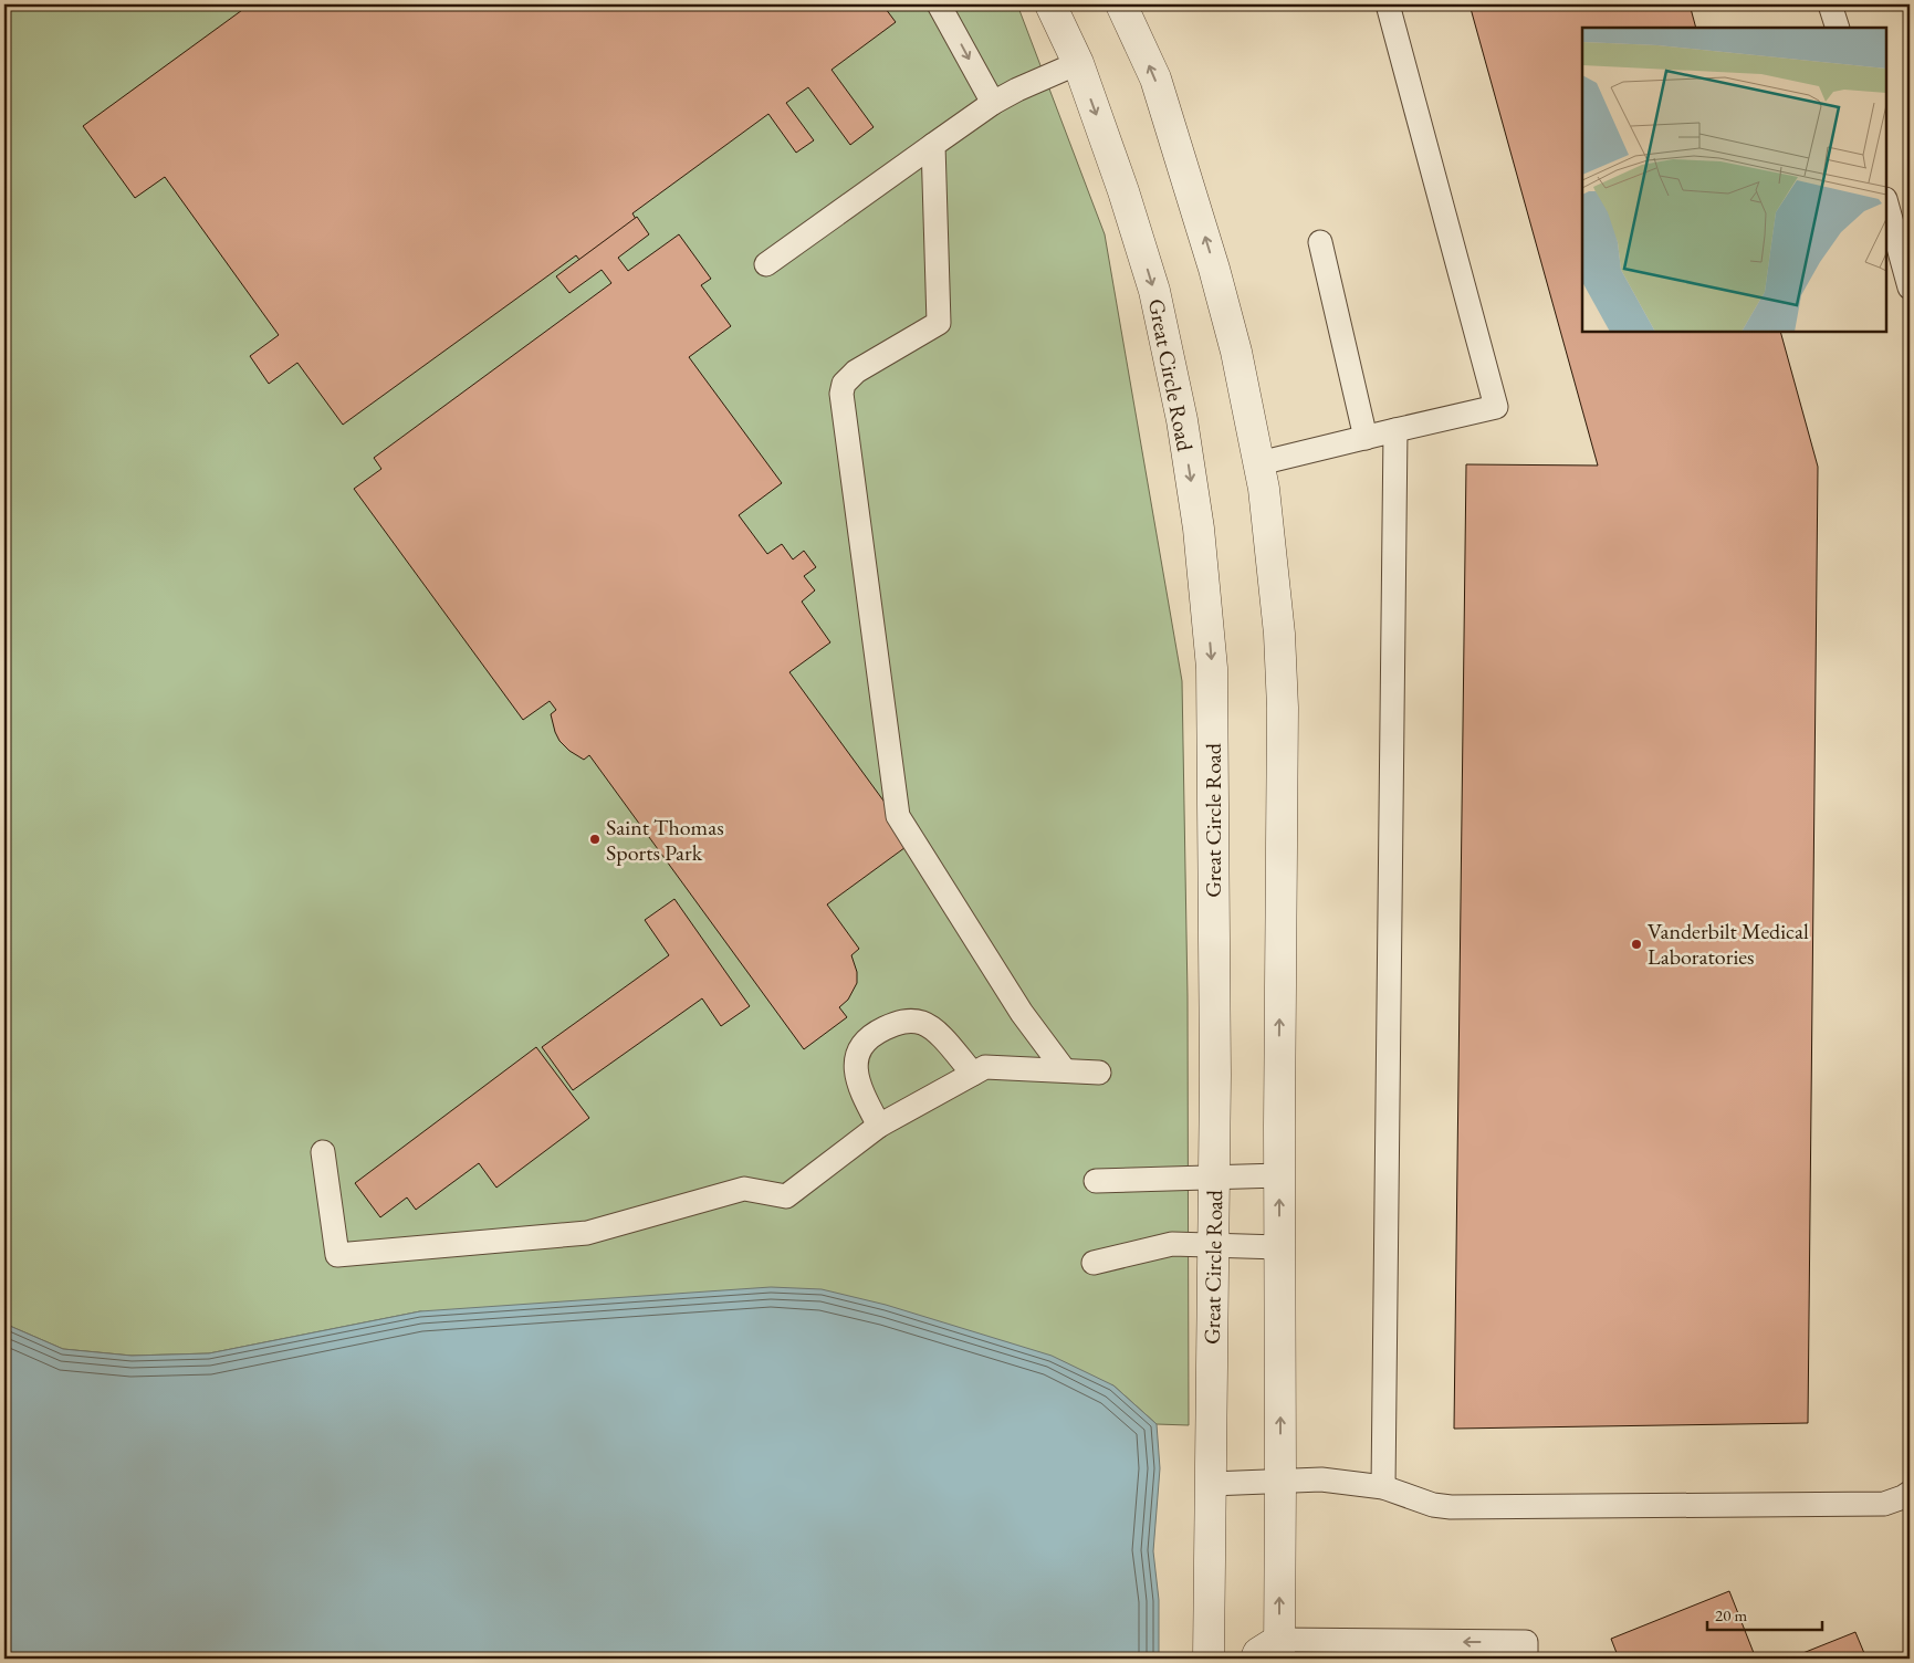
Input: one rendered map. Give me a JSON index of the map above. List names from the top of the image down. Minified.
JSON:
{"streets":{"street":["Great Circle Road"]},"places":["Saint Thomas Sports Park","Vanderbilt Medical Laboratories"],"scale_bar":"20 m"}
